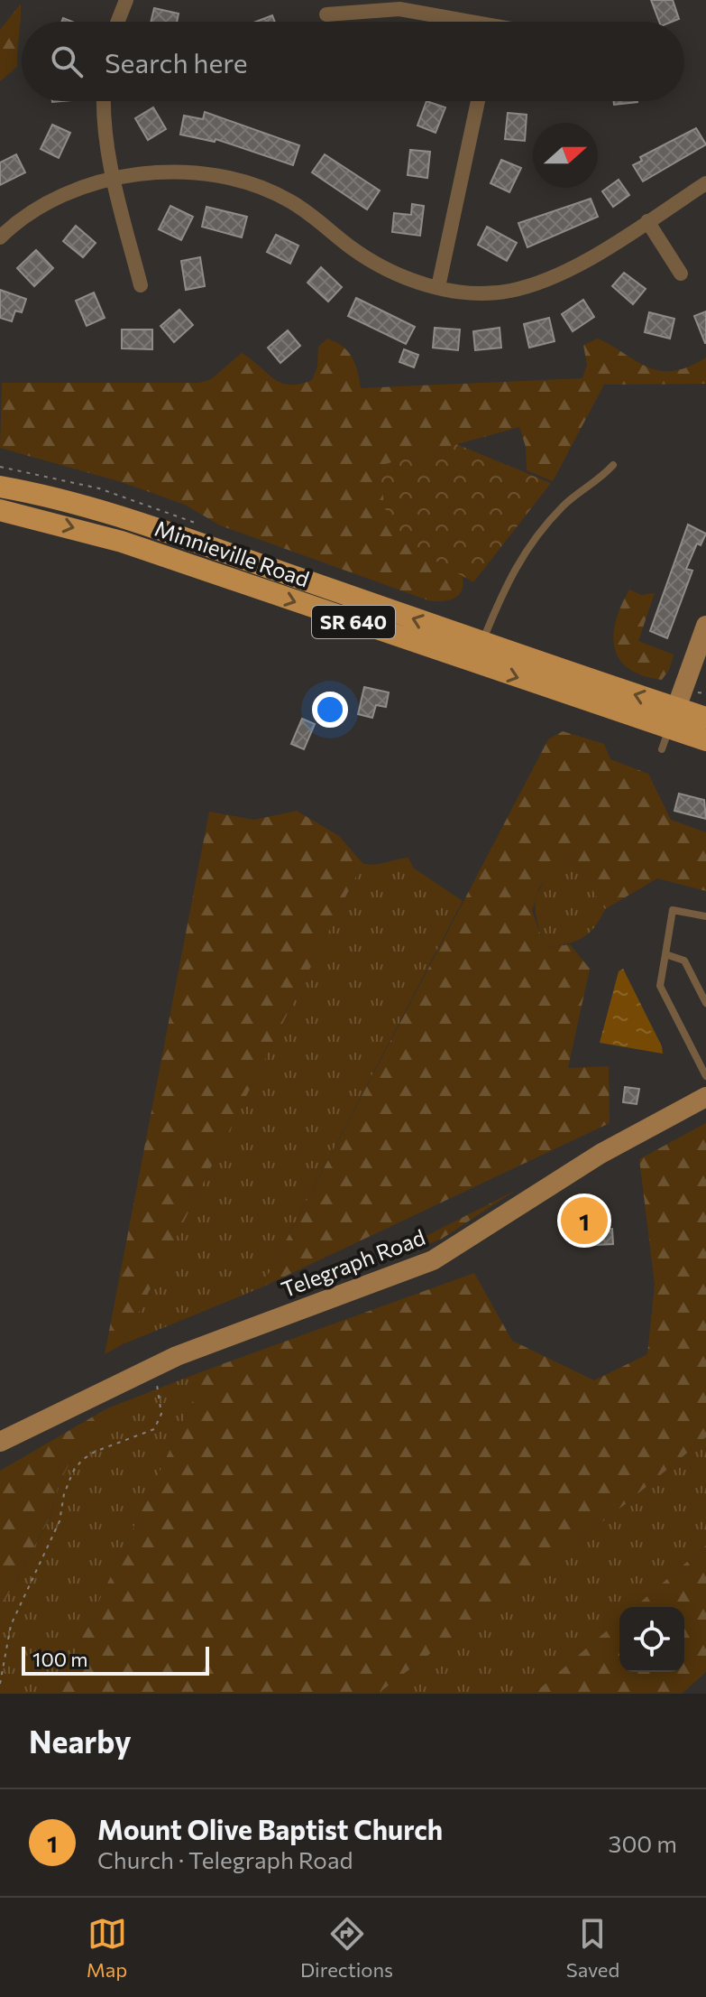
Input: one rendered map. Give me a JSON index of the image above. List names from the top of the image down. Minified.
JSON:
{"streets":{"main road":["Minnieville Road","SR 640","Telegraph Road"]},"scale_bar":"100 m","north":"right","page":{"search":"Search here","pins":"1","scale":"100 m","heading":"Nearby","list":[{"mark":"1","name":"Mount Olive Baptist Church","note":"Church · Telegraph Road","value":"300 m"}],"nav":["Map","Directions","Saved"]}}
